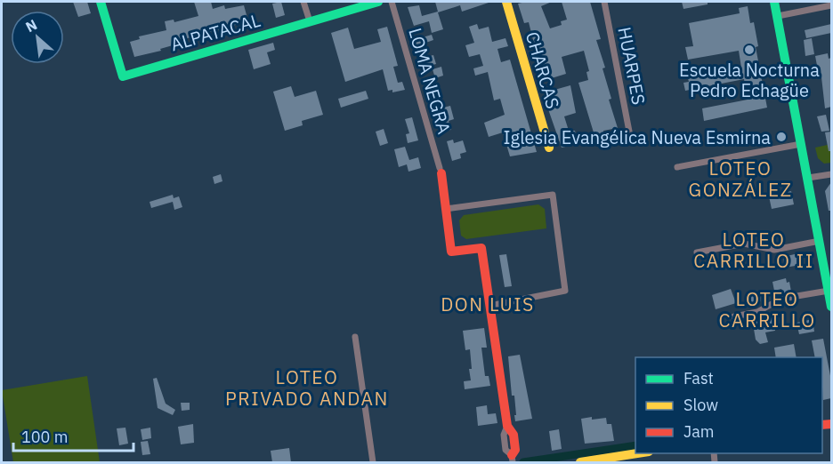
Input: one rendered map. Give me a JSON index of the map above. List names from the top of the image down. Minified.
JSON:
{"streets":{"street":["ALPATACAL","HUARPES","CHARCAS","LOMA NEGRA"]},"districts":["LOTEO GONZÁLEZ","LOTEO CARRILLO II","LOTEO CARRILLO","DON LUIS","LOTEO PRIVADO ANDAN"],"places":["Escuela Nocturna Pedro Echagüe","Iglesia Evangélica Nueva Esmirna"],"legend":["Fast","Slow","Jam"],"scale_bar":"100 m","north":"top left"}
